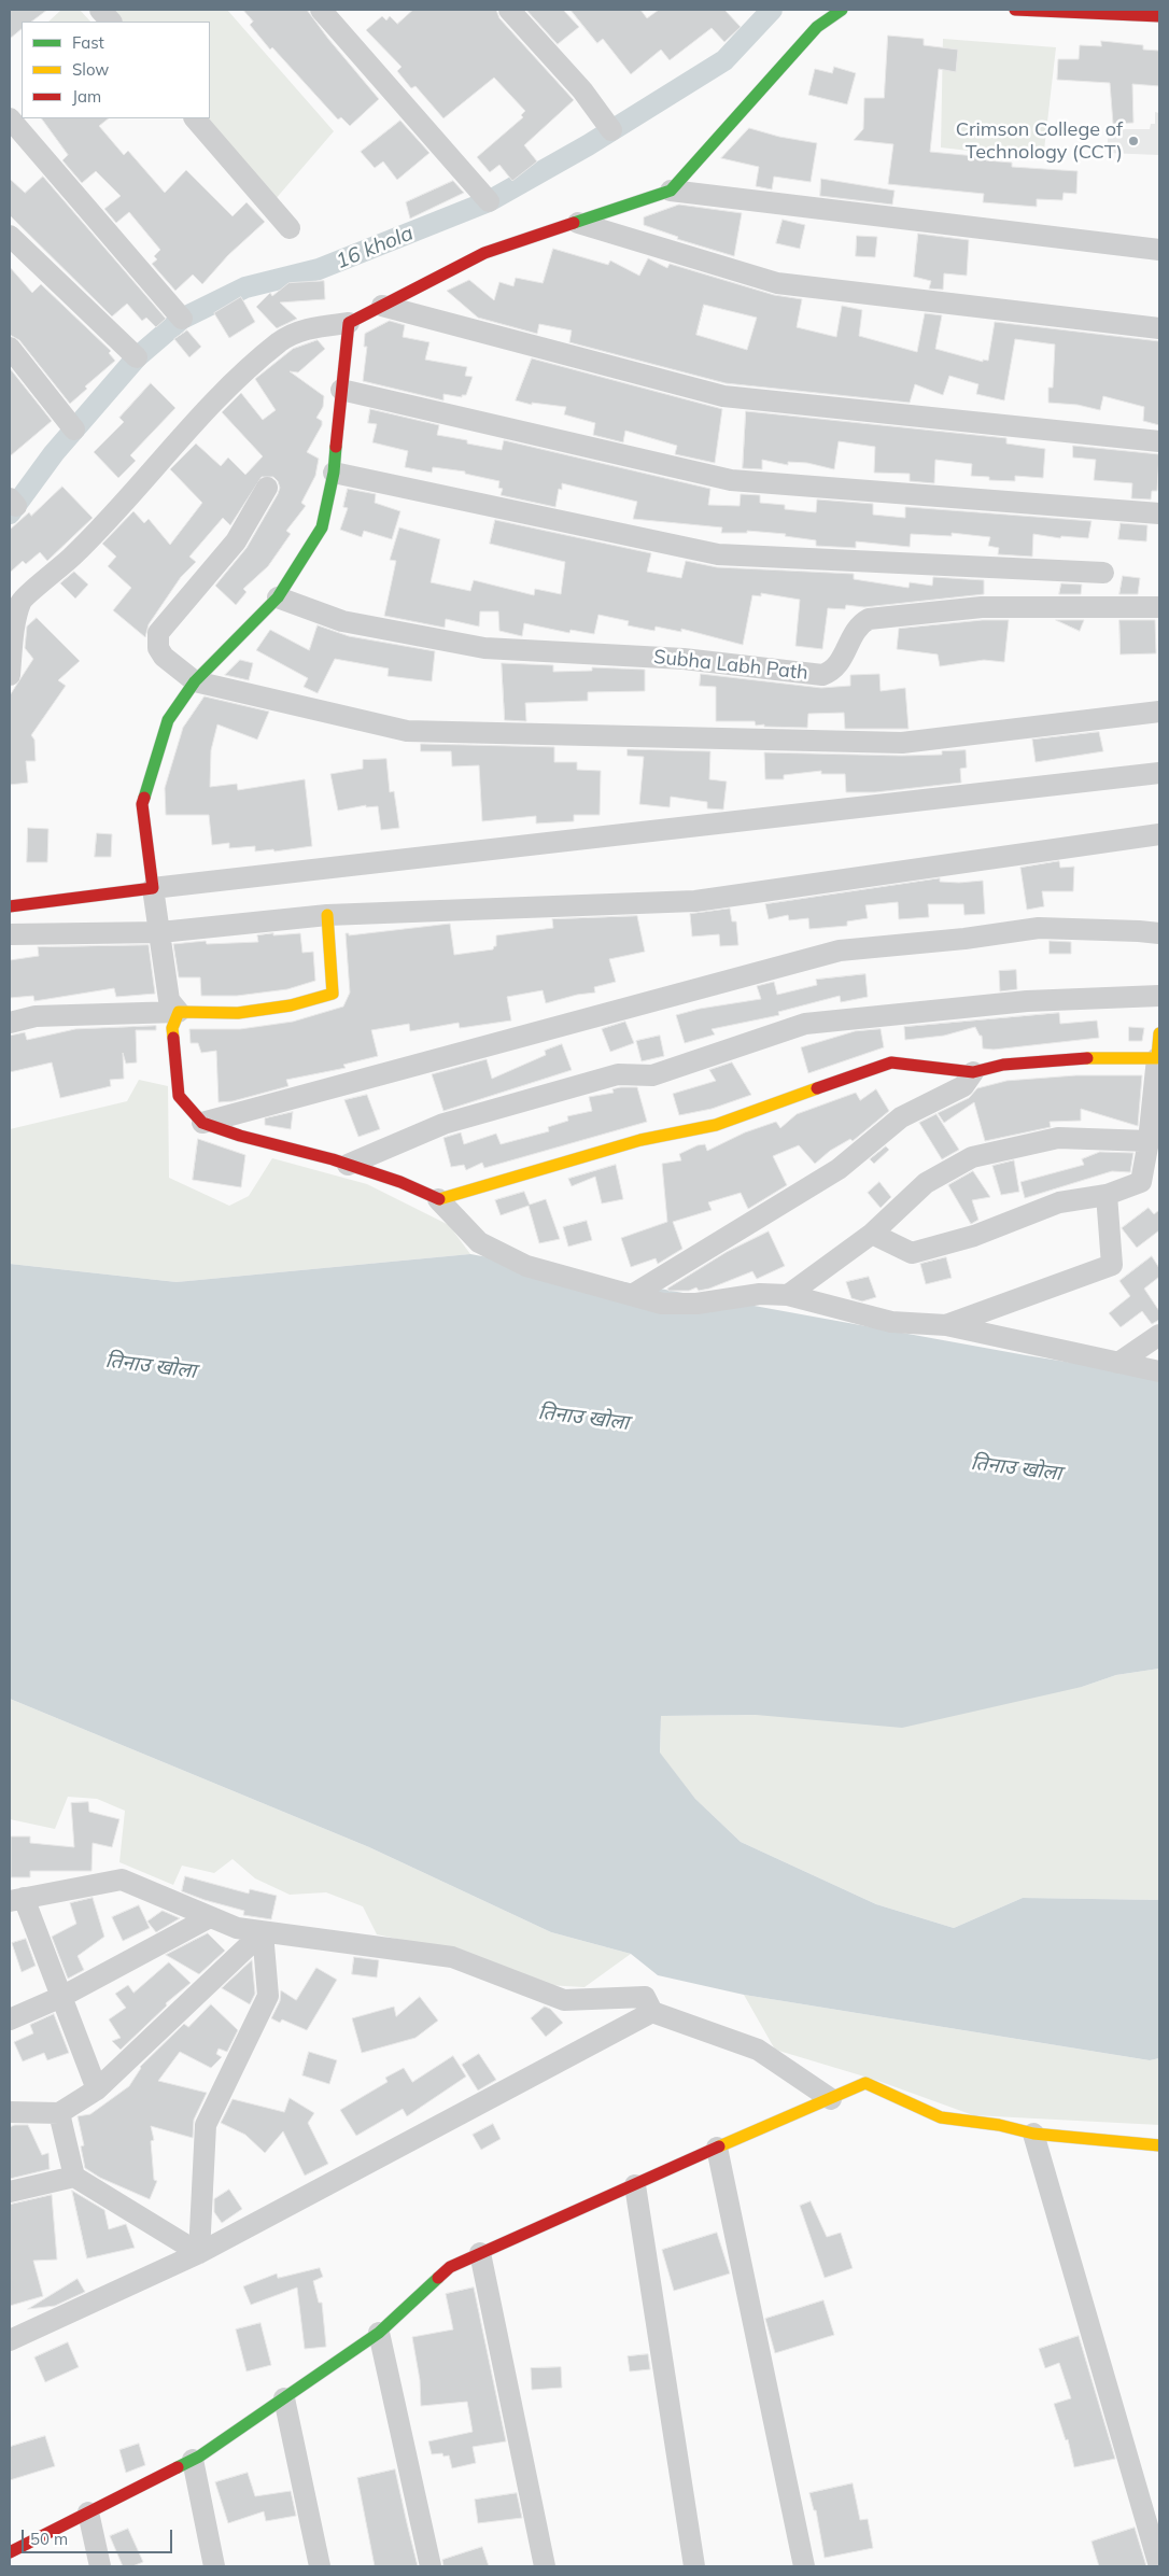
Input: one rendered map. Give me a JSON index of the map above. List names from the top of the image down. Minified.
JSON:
{"streets":{"street":["Subha Labh Path"]},"water":["16 khola","तिनाउ खोला"],"places":["Crimson College of Technology (CCT)"],"legend":["Fast","Slow","Jam"],"scale_bar":"50 m"}
